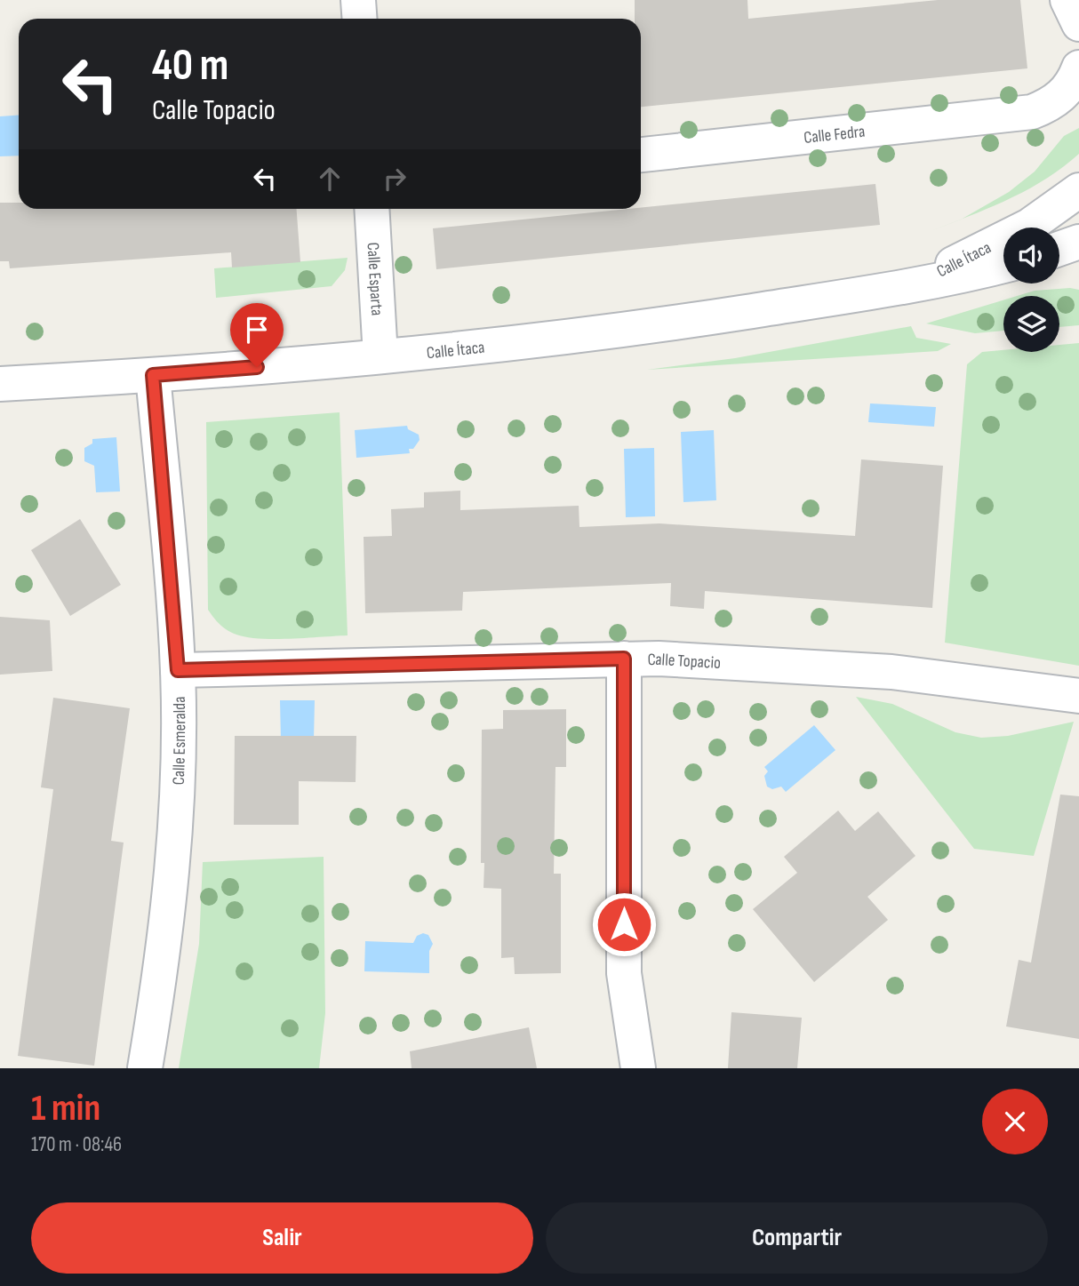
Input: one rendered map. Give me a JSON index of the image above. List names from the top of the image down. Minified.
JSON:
{"streets":{"street":["Calle Fedra","Calle Ítaca","Calle Esparta","Calle Topacio","Calle Esmeralda"]},"crossings":[["Calle Ítaca","Calle Esparta"],["Calle Ítaca","Calle Esmeralda"],["Calle Topacio","Calle Esmeralda"]],"page":{"turn":["40 m","Calle Topacio"],"heading":["1 min","170 m · 08:46"],"buttons":["Salir","Compartir"]}}
